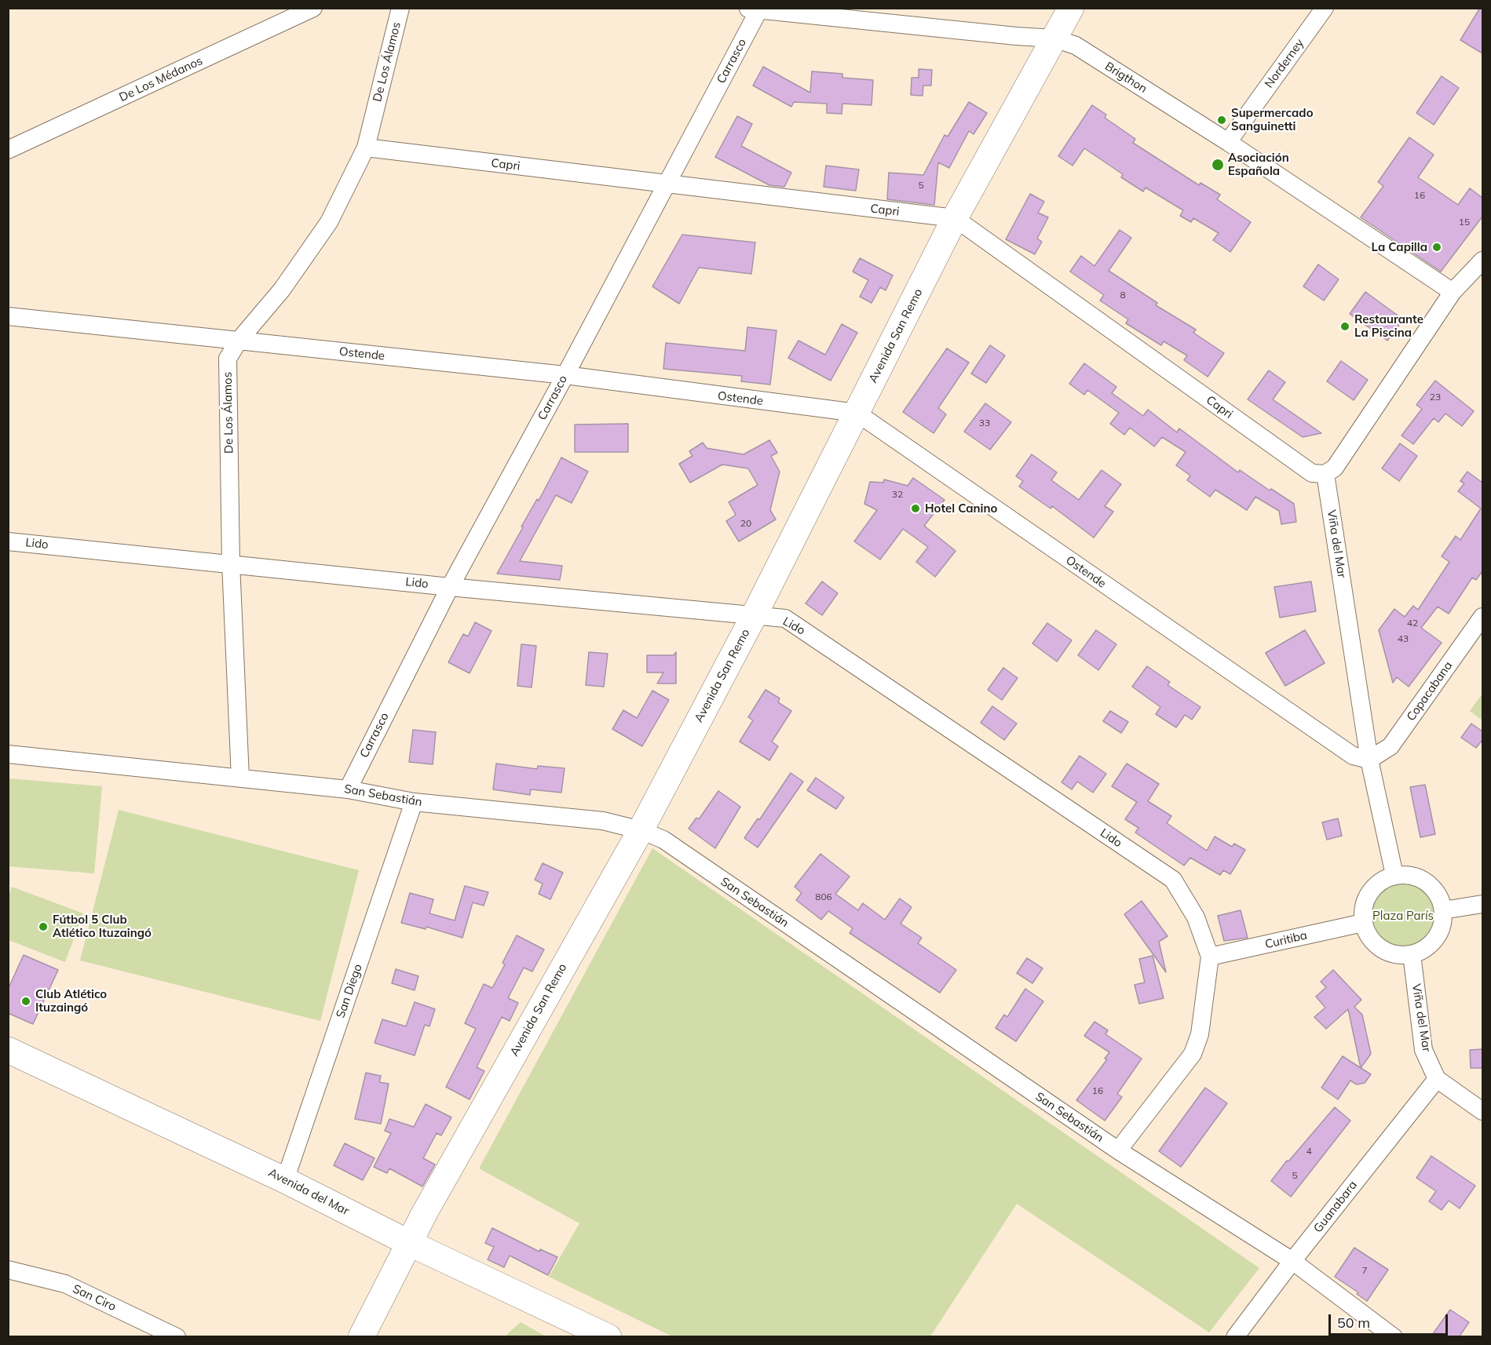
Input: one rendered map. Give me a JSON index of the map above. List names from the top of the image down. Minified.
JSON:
{"streets":{"street":["Carrasco","De Los Álamos","Norderney","Brigthon","De Los Médanos","Capri","Avenida San Remo","Ostende","Lido","Viña del Mar","Copacabana","San Sebastián","Curitiba","San Diego","Avenida del Mar","Guanabara","San Ciro"]},"crossings":[["Carrasco","Brigthon"],["Carrasco","Capri"],["Carrasco","Ostende"],["Carrasco","Lido"],["Carrasco","San Sebastián"],["De Los Álamos","Capri"],["De Los Álamos","Ostende"],["De Los Álamos","Lido"],["De Los Álamos","San Sebastián"],["Norderney","Brigthon"],["Brigthon","Avenida San Remo"],["Capri","Avenida San Remo"],["Capri","Viña del Mar"],["Avenida San Remo","Ostende"],["Avenida San Remo","Lido"],["Avenida San Remo","San Sebastián"],["Avenida San Remo","Avenida del Mar"],["Ostende","Viña del Mar"],["Ostende","Copacabana"],["Lido","San Sebastián"],["Lido","Curitiba"],["Viña del Mar","Copacabana"],["Viña del Mar","Curitiba"],["Viña del Mar","Guanabara"],["San Sebastián","San Diego"],["San Sebastián","Guanabara"],["San Diego","Avenida del Mar"]],"parks":["Plaza París"],"places":["Supermercado Sanguinetti","Asociación Española","La Capilla","Restaurante La Piscina","Hotel Canino","Fútbol 5 Club Atlético Ituzaingó","Club Atlético Ituzaingó"],"house_numbers":["5","16","15","8","23","33","32","20","42","43","806","16","4","5","7"],"scale_bar":"50 m"}
